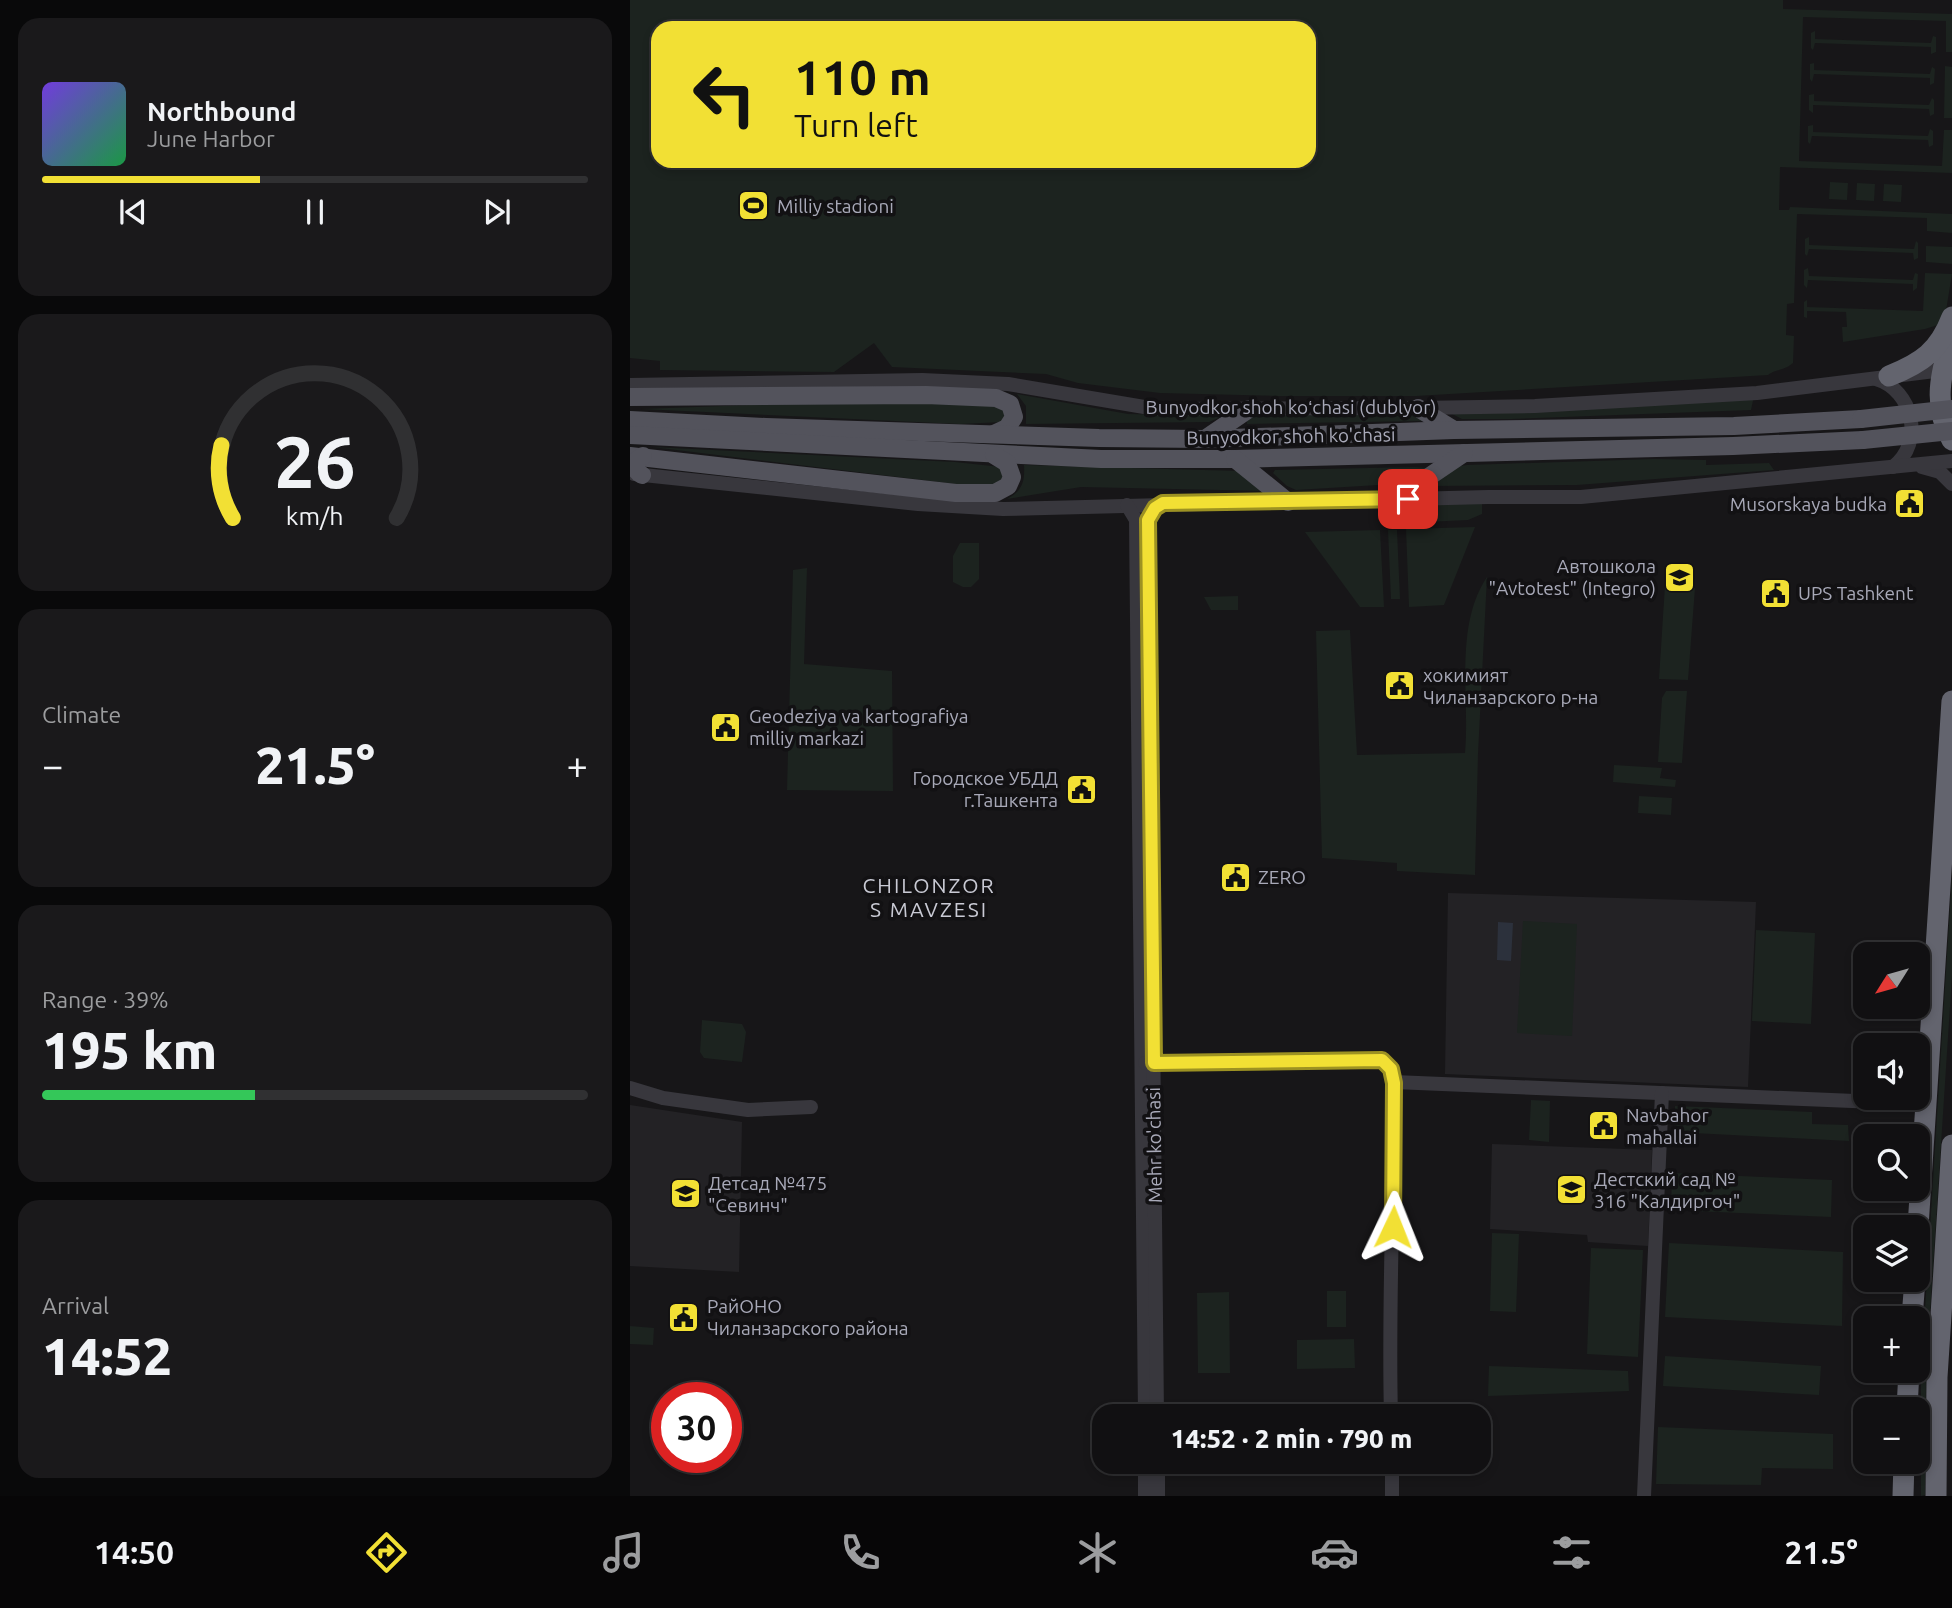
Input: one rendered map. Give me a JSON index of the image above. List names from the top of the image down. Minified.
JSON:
{"streets":{"main road":["Bunyodkor shoh ko'chasi"],"street":["Bunyodkor shoh koʻchasi (dublyor)","Mehr ko'chasi"]},"districts":["CHILONZOR S MAVZESI"],"places":{"sports":["Milliy stadioni"],"public building":["Musorskaya budka","UPS Tashkent","хокимият Чиланзарского р-на","Geodeziya va kartografiya milliy markazi","Городское УБДД г.Ташкента","ZERO","Navbahor mahallai","РайОНО Чиланзарского района"],"school or university":["Автошкола \"Avtotest\" (Integro)","Дестский сад № 316 \"Калдиргоч\"","Детсад №475 \"Севинч\""]},"north":"bottom left","page":{"turn":["110 m","Turn left"],"song":["Northbound","June Harbor"],"tile":["Climate",["Range · 39%","195 km"],["Arrival","14:52"]],"heat":["−","21.5°","+"],"map_buttons":["+","−"],"limit":"30","trip":"14:52 · 2 min · 790 m","tabs":["14:50","21.5°"],"gauge":["26","km/h"]}}
